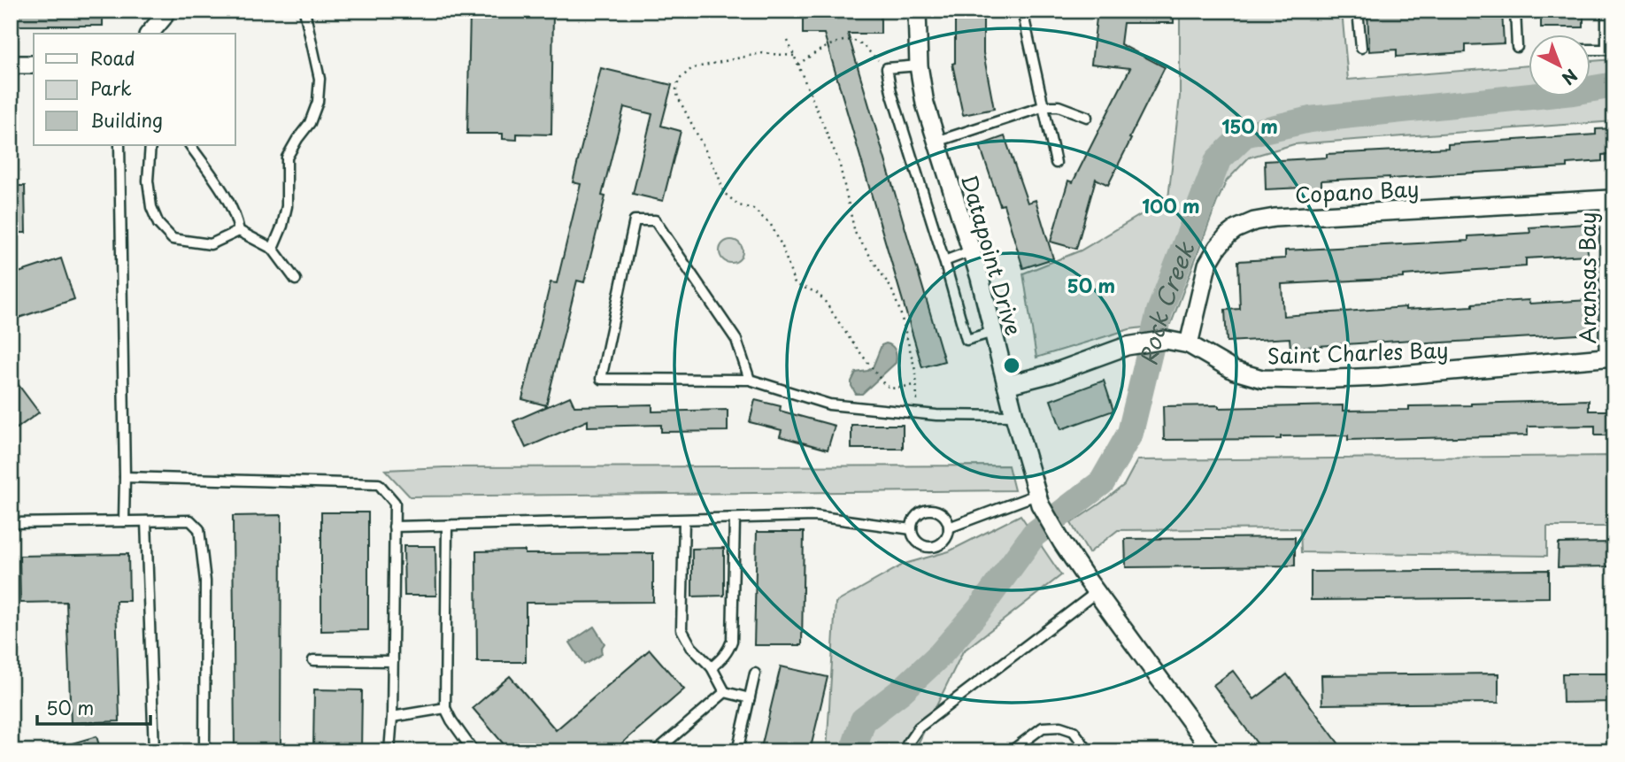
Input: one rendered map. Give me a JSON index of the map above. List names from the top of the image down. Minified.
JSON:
{"streets":{"street":["Copano Bay","Datapoint Drive","Aransas Bay","Saint Charles Bay"]},"crossings":[["Copano Bay","Aransas Bay"],["Copano Bay","Saint Charles Bay"],["Datapoint Drive","Saint Charles Bay"],["Aransas Bay","Saint Charles Bay"]],"water":["Rock Creek"],"legend":["Road","Park","Building"],"scale_bar":"50 m","north":"bottom right","rings":["150 m","100 m","50 m"]}
